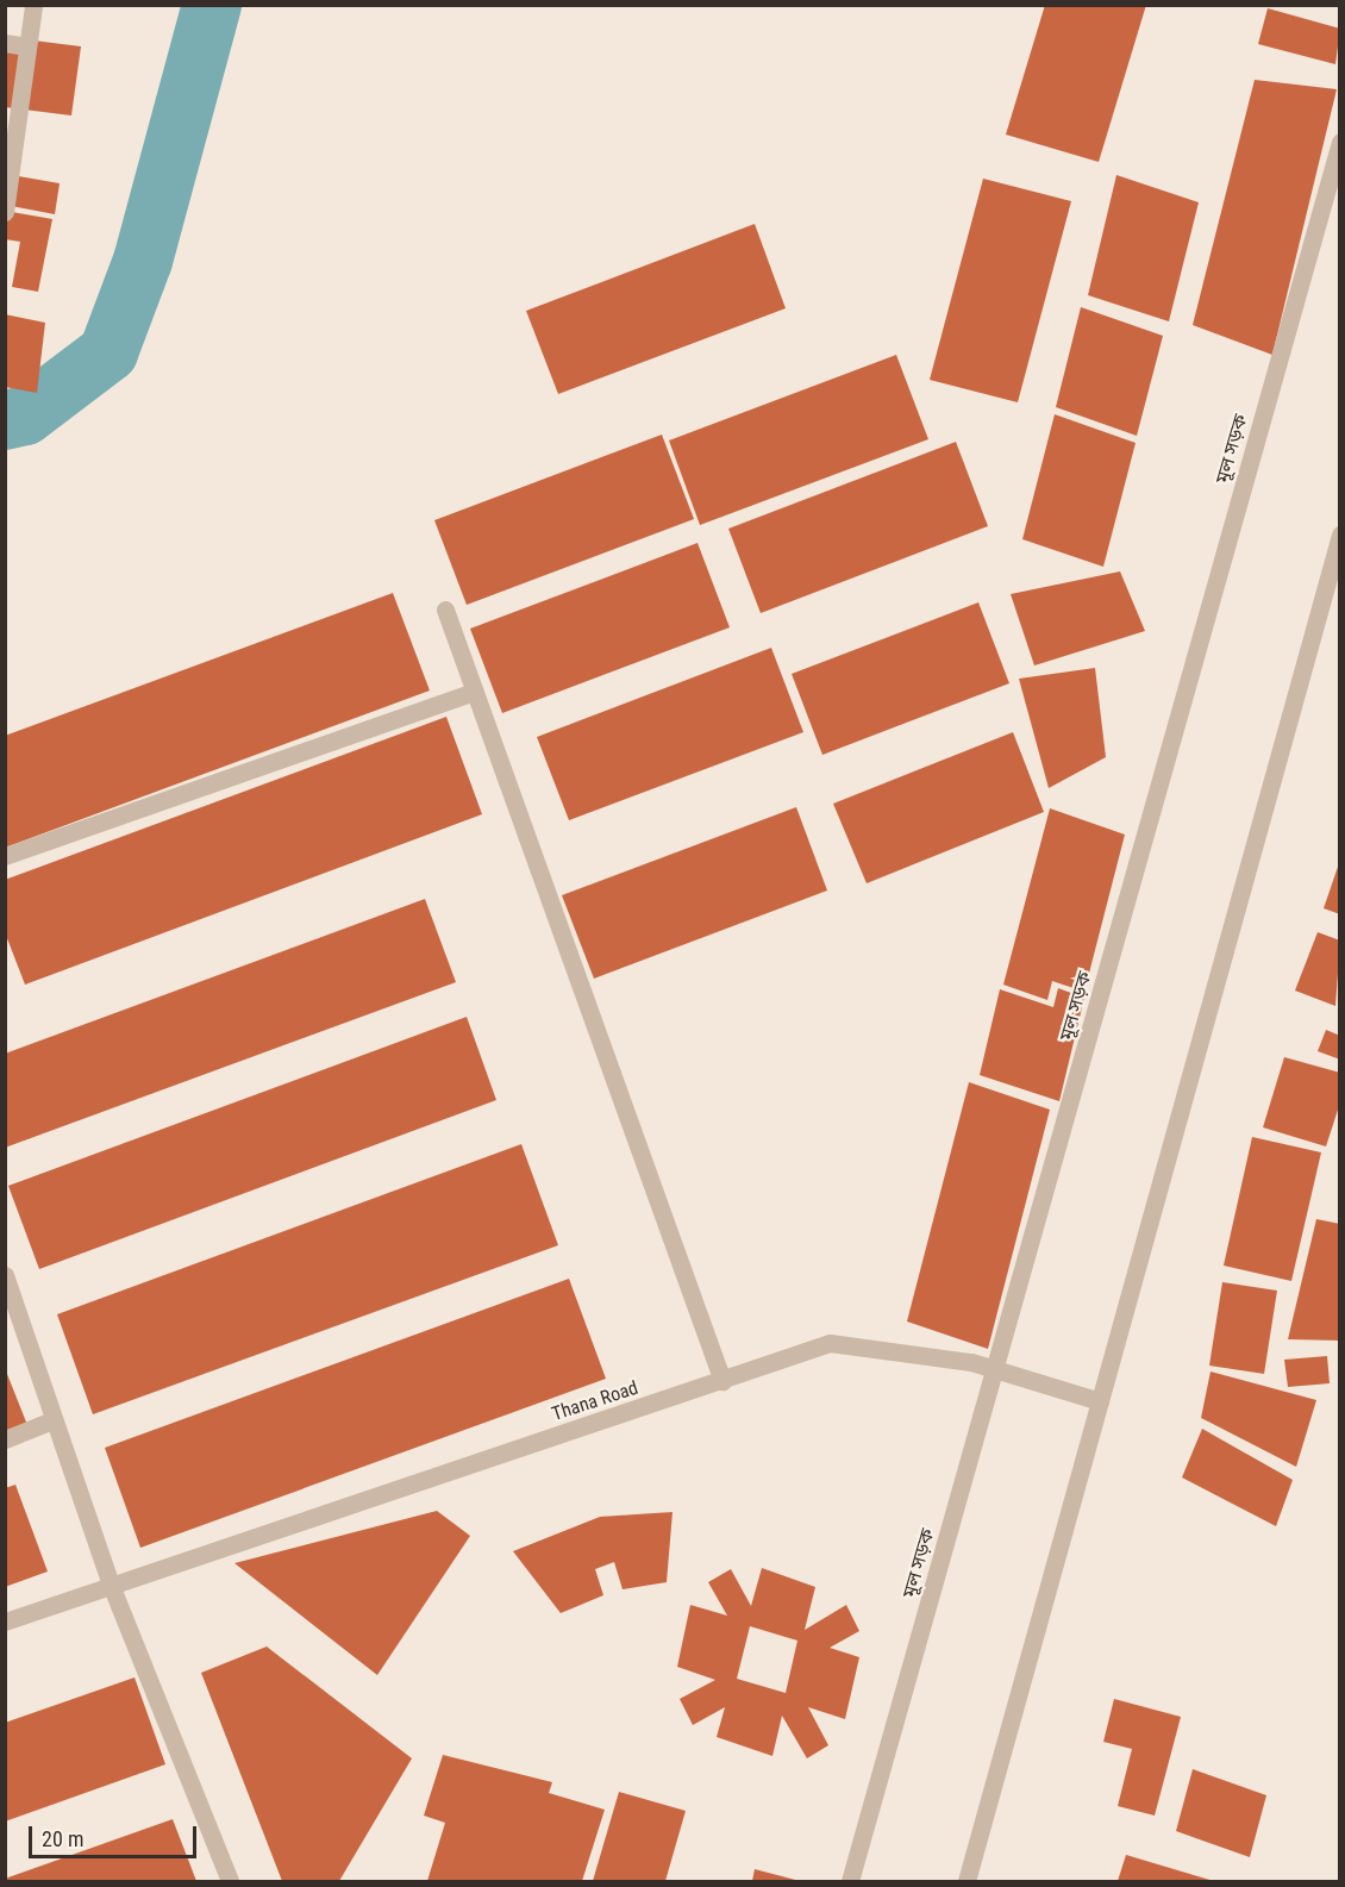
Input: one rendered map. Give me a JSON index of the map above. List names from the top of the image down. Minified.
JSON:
{"streets":{"street":["মূল সড়ক","Thana Road"]},"crossings":[["মূল সড়ক","Thana Road"]],"scale_bar":"20 m"}
